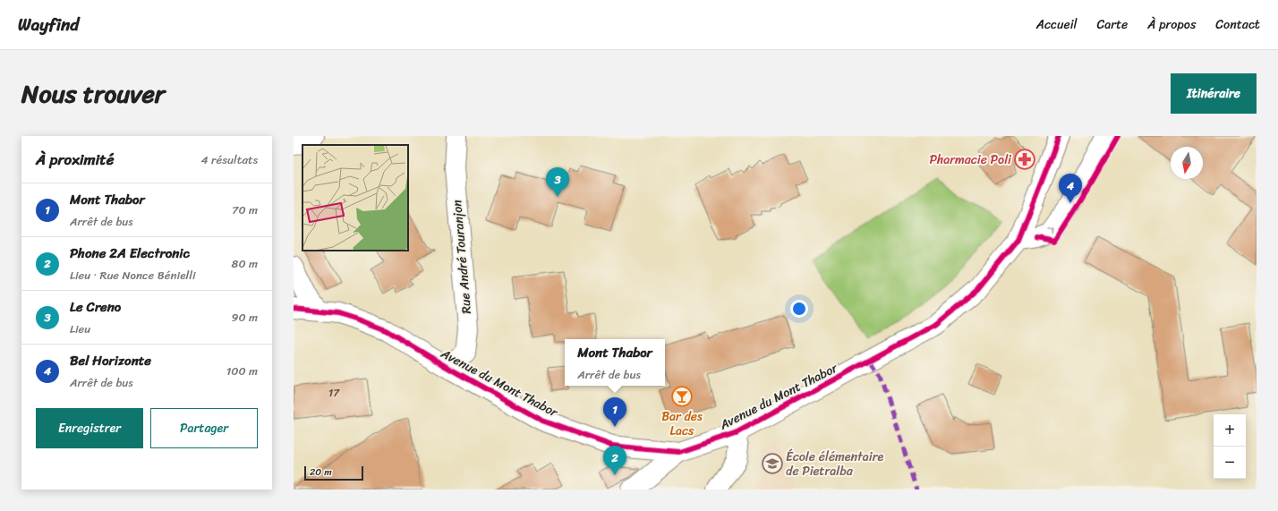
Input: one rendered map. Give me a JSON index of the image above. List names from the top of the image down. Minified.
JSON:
{"streets":{"street":["Rue André Touranjon","Avenue du Mont Thabor"]},"crossings":[["Rue André Touranjon","Avenue du Mont Thabor"]],"places":{"pharmacy":["Pharmacie Poli"],"bar":["Bar des Lacs"],"school or university":["École élémentaire de Pietralba"]},"house_numbers":["17"],"scale_bar":"20 m","north":"bottom","page":{"header":"Wayfind","nav":["Accueil","Carte","À propos","Contact"],"title":"Nous trouver","buttons":["Itinéraire",["Enregistrer","Partager"]],"heading":["À proximité","4 résultats"],"pins":["3","4","1","2"],"list":[{"mark":"1","name":"Mont Thabor","note":"Arrêt de bus","value":"70 m"},{"mark":"2","name":"Phone 2A Electronic","note":"Lieu · Rue Nonce Bénielli","value":"80 m"},{"mark":"3","name":"Le Creno","note":"Lieu","value":"90 m"},{"mark":"4","name":"Bel Horizonte","note":"Arrêt de bus","value":"100 m"}],"popup":["Mont Thabor","Arrêt de bus"],"map_buttons":["+","−"],"scale":"20 m"}}
